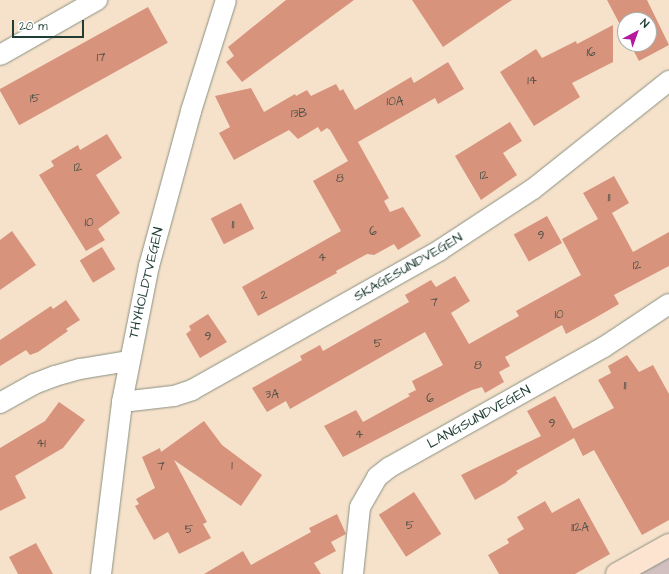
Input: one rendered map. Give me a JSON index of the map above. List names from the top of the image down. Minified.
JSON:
{"streets":{"street":["SKAGESUNDVEGEN","THYHOLDTVEGEN","LANGSUNDVEGEN"]},"crossings":[["SKAGESUNDVEGEN","THYHOLDTVEGEN"]],"house_numbers":["16","17","14","15","10A","13B","12","12","8","11","10","11","6","9","4","12","2","7","10","9","5","8","11","3A","6","9","4","41","1","7","5","112A","5"],"scale_bar":"20 m","north":"top right"}
